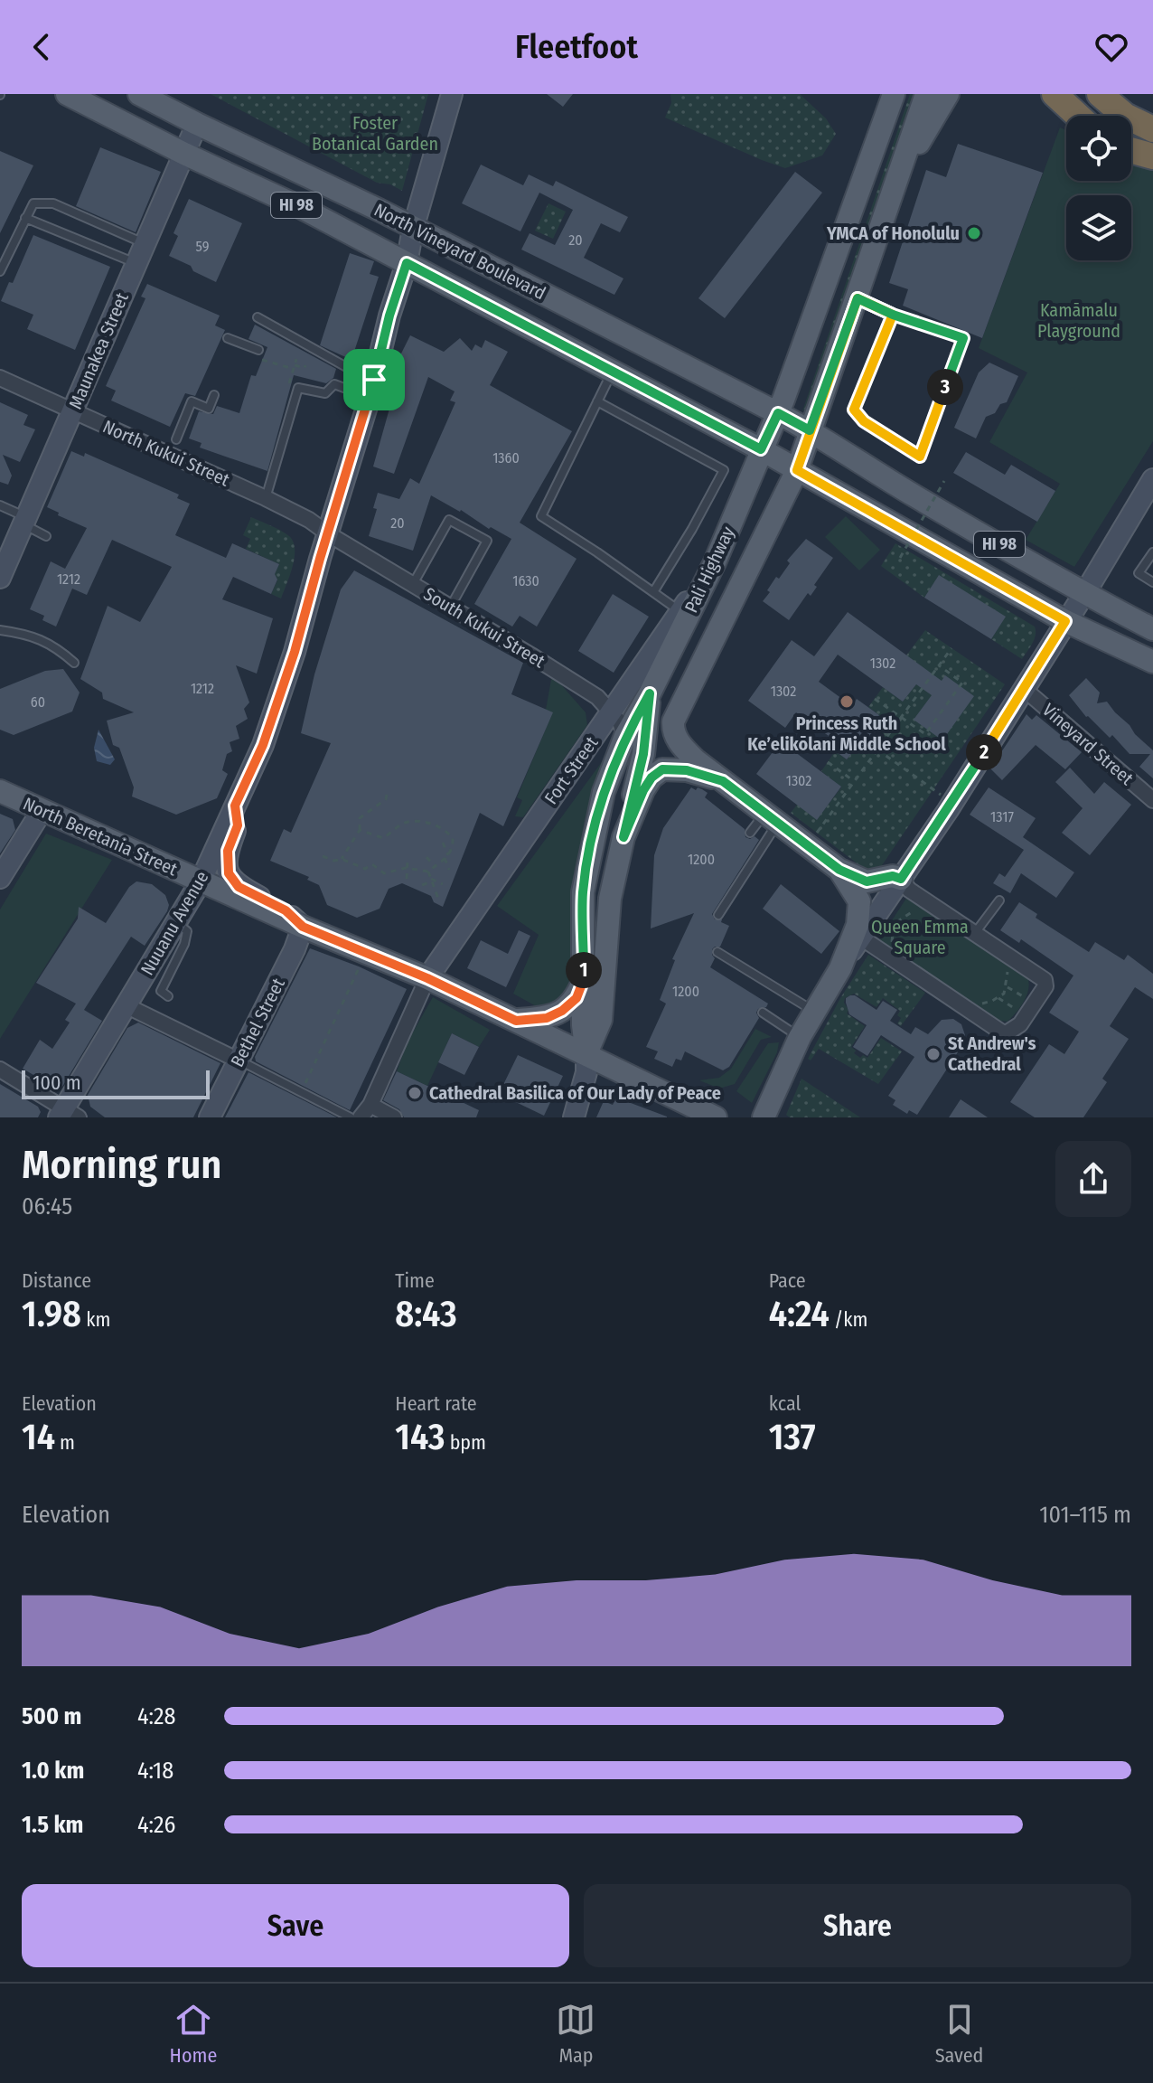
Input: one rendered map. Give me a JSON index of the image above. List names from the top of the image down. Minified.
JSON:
{"streets":{"main road":["HI 98","North Vineyard Boulevard","Maunakea Street","Pali Highway","Fort Street","North Beretania Street","Nuuanu Avenue","Bethel Street"],"street":["North Kukui Street","South Kukui Street","Vineyard Street"]},"crossings":[["HI 98","North Vineyard Boulevard"],["HI 98","Pali Highway"],["North Vineyard Boulevard","Maunakea Street"],["North Vineyard Boulevard","Pali Highway"],["North Vineyard Boulevard","Nuuanu Avenue"],["Maunakea Street","North Kukui Street"],["North Kukui Street","South Kukui Street"],["North Kukui Street","Nuuanu Avenue"],["Pali Highway","South Kukui Street"],["Pali Highway","Fort Street"],["Pali Highway","North Beretania Street"],["South Kukui Street","Fort Street"],["South Kukui Street","Nuuanu Avenue"],["Fort Street","North Beretania Street"],["North Beretania Street","Nuuanu Avenue"],["North Beretania Street","Bethel Street"]],"parks":["Foster Botanical Garden","Kamāmalu Playground","Queen Emma Square"],"places":["YMCA of Honolulu","Princess Ruth Ke’elikōlani Middle School","St Andrew's Cathedral","Cathedral Basilica of Our Lady of Peace"],"house_numbers":["20","59","1360","20","1212","1630","1302","1212","1302","60","1302","1317","1200","1200"],"scale_bar":"100 m","page":{"header":"Fleetfoot","pins":["3","2","1"],"scale":"100 m","heading":["Morning run","06:45"],"stats":[["Distance","1.98 km"],["Time","8:43"],["Pace","4:24 /km"],["Elevation","14 m"],["Heart rate","143 bpm"],["kcal","137"]],"chart":["Elevation","101–115 m"],"list":[{"name":"500 m","note":"4:28"},{"name":"1.0 km","note":"4:18"},{"name":"1.5 km","note":"4:26"}],"buttons":["Save","Share"],"tabs":["Home","Map","Saved"]}}
